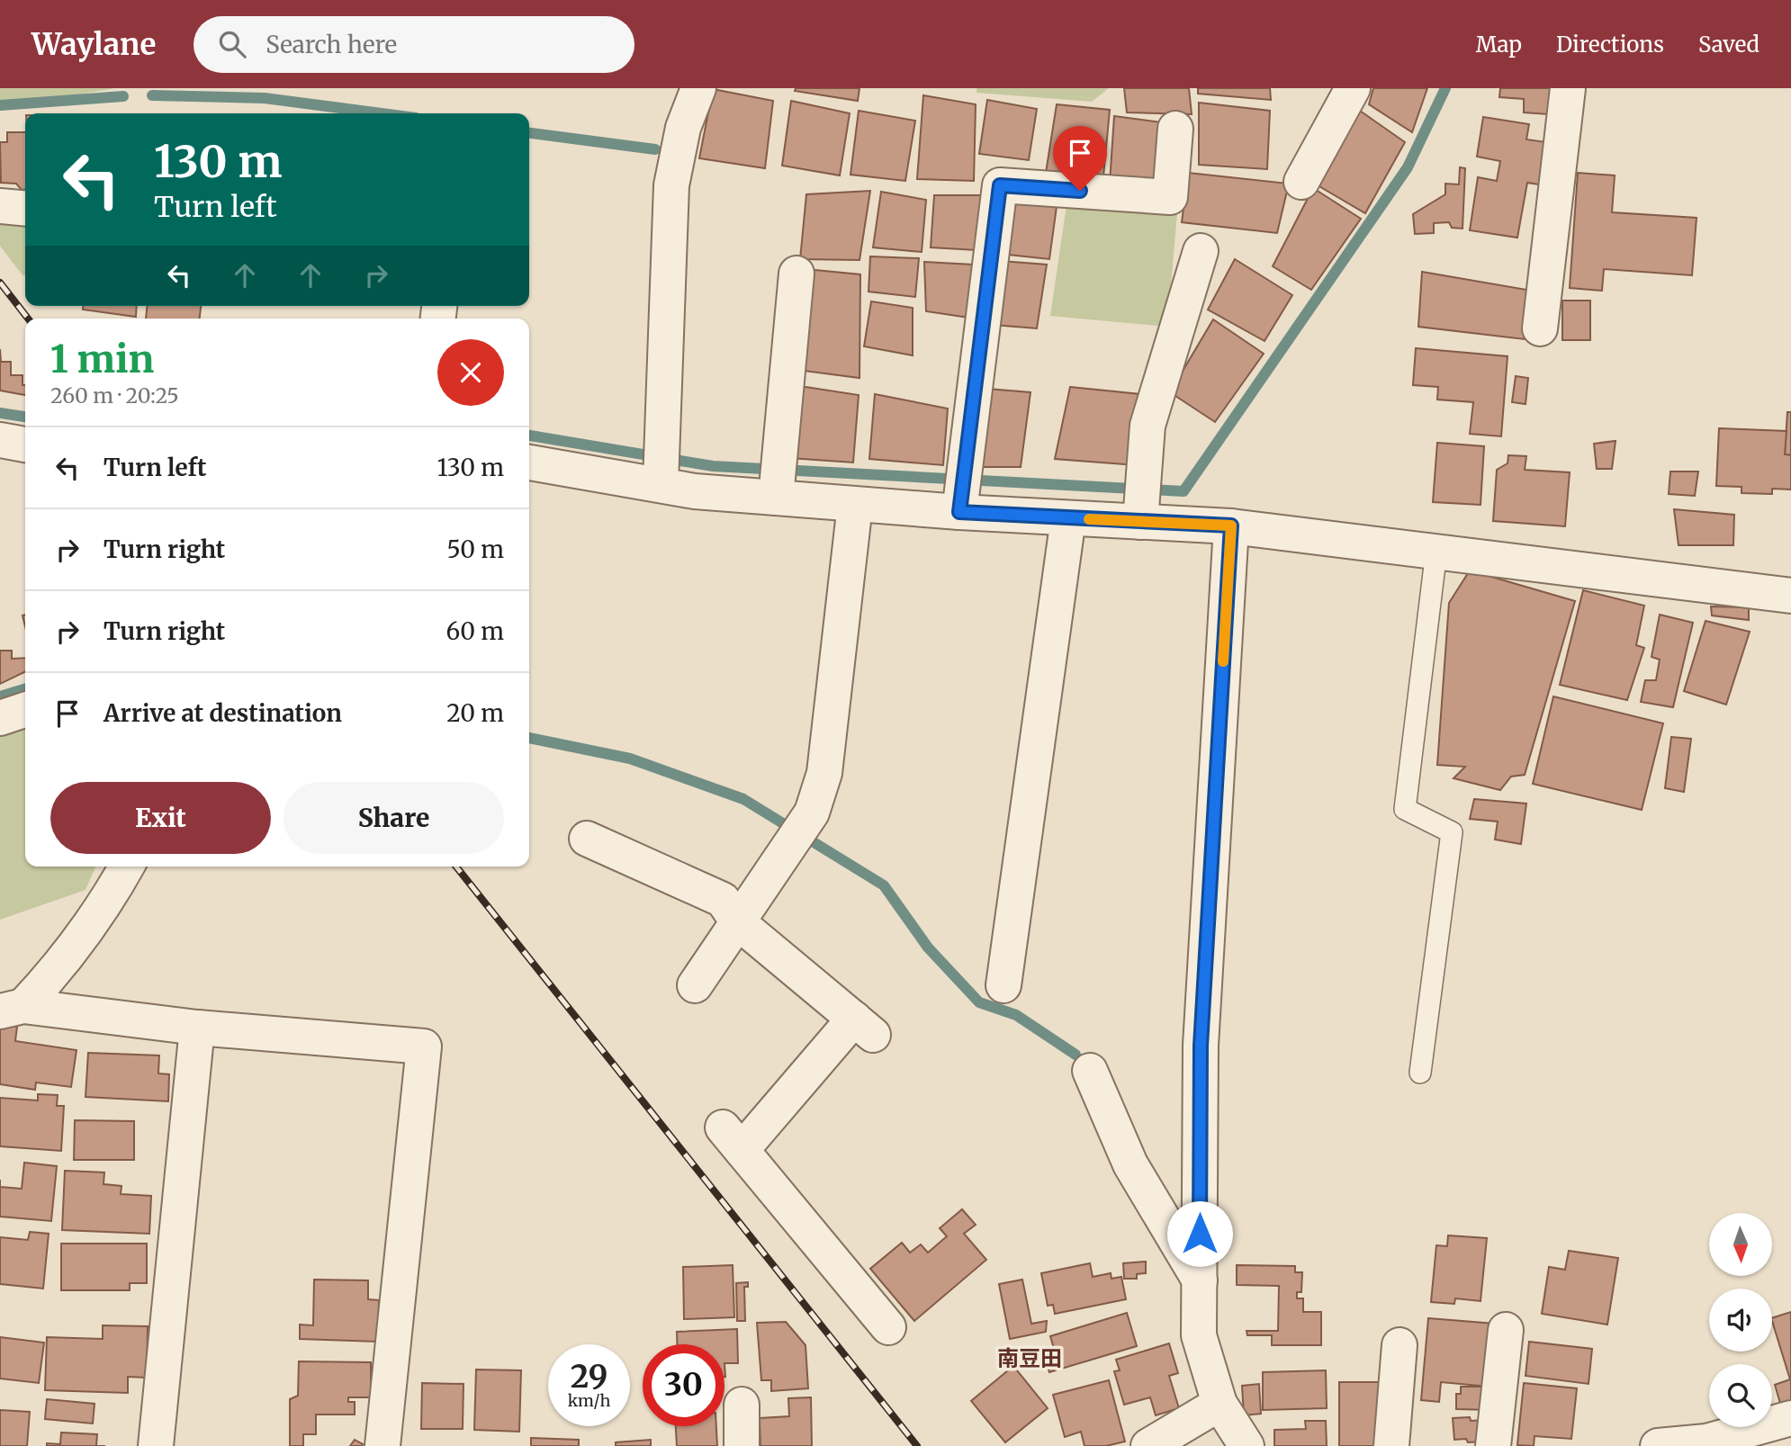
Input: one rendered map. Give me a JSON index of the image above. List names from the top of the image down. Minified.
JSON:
{"districts":["南豆田"],"north":"bottom","page":{"header":"Waylane","search":"Search here","nav":["Map","Directions","Saved"],"turn":["130 m","Turn left"],"heading":["1 min","260 m · 20:25"],"list":[{"name":"Turn left","value":"130 m"},{"name":"Turn right","value":"50 m"},{"name":"Turn right","value":"60 m"},{"name":"Arrive at destination","value":"20 m"}],"buttons":["Exit","Share"],"speed":"29 km/h","limit":"30"}}
